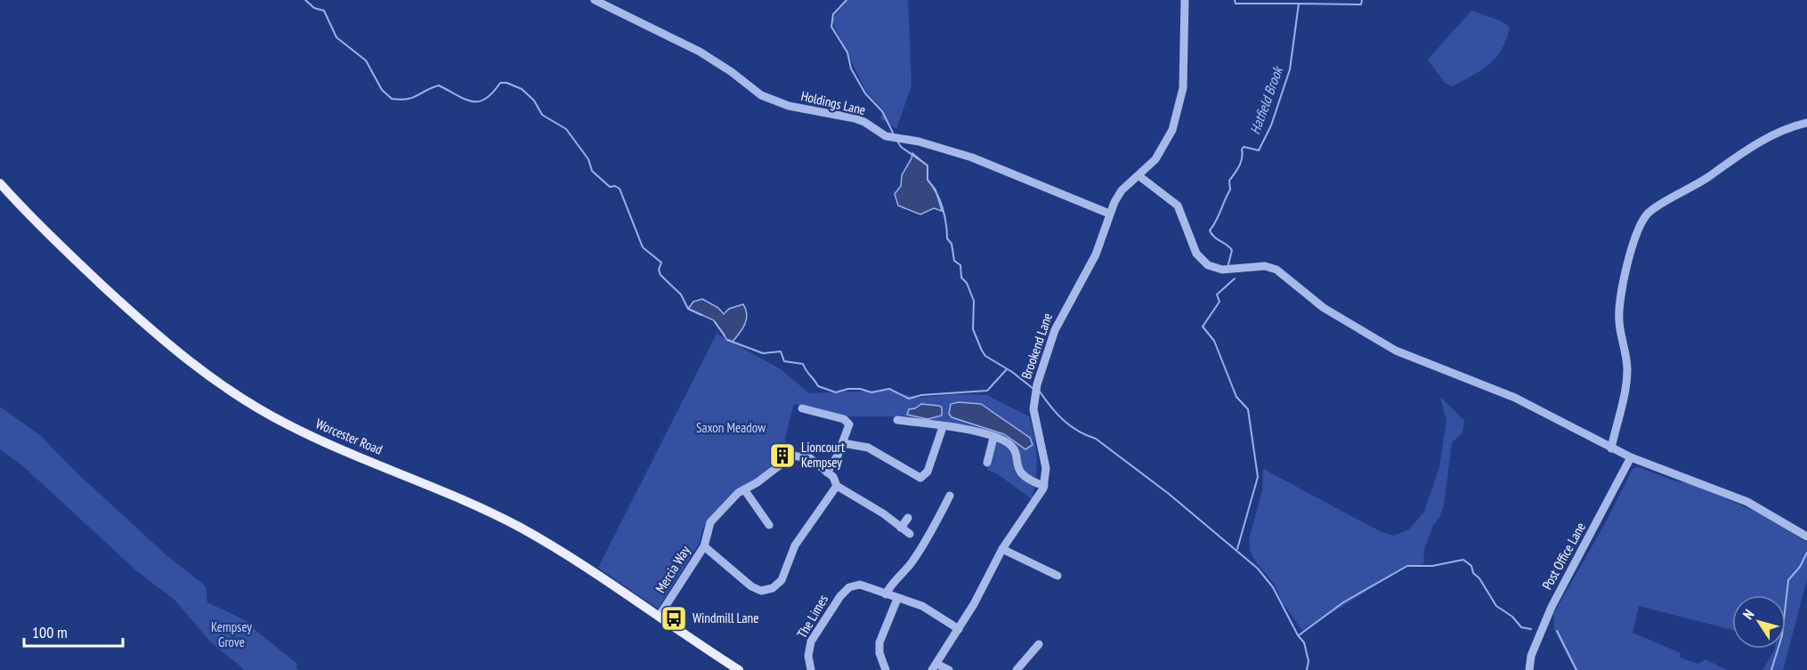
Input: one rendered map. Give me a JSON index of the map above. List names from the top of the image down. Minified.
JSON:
{"streets":{"main road":["Worcester Road"],"street":["Holdings Lane","Brookend Lane","Post Office Lane","Mercia Way","The Limes"]},"crossings":[["Holdings Lane","Brookend Lane"],["Worcester Road","Mercia Way"]],"water":["Hatfield Brook"],"parks":["Saxon Meadow","Kempsey Grove"],"places":{"building":["Lioncourt Kempsey"],"bus stop":["Windmill Lane"]},"scale_bar":"100 m","north":"top left"}
